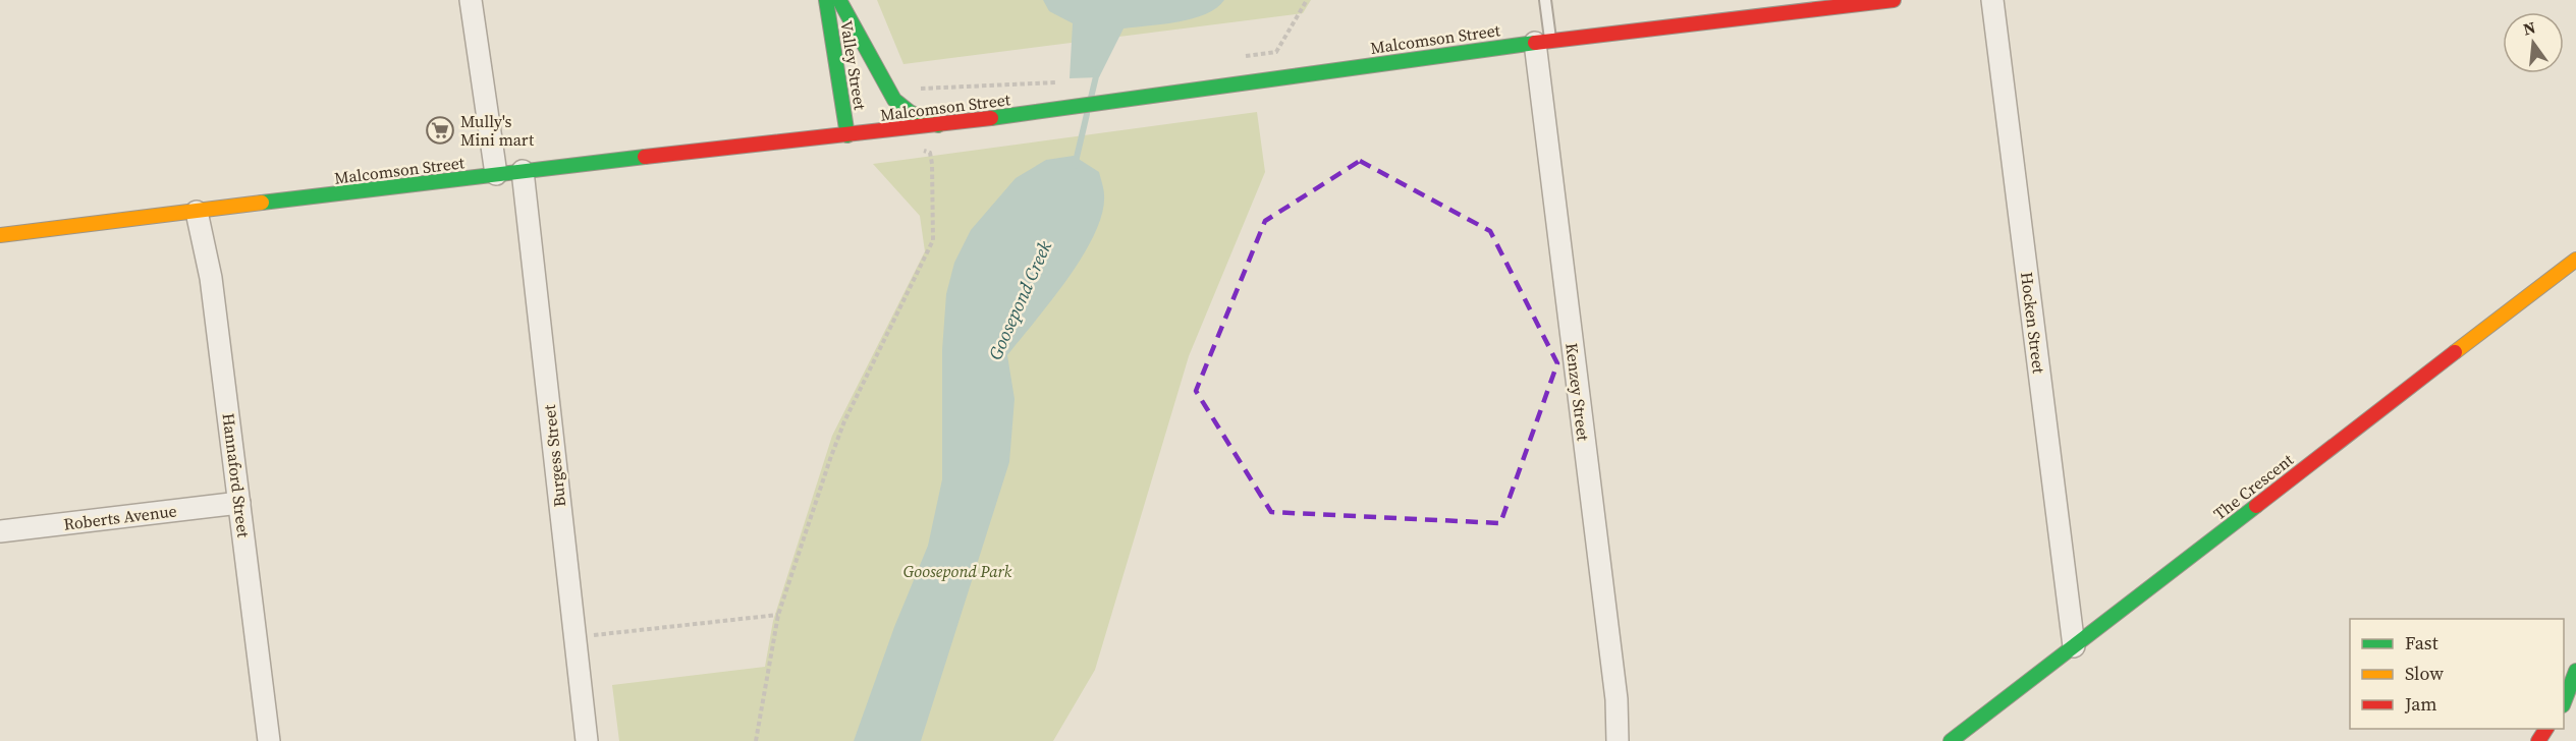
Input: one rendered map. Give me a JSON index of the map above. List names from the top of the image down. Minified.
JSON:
{"streets":{"main road":["Malcomson Street","Valley Street","The Crescent"],"street":["Hocken Street","Kenzey Street","Burgess Street","Hannaford Street","Roberts Avenue"]},"crossings":[["Malcomson Street","Valley Street"],["Malcomson Street","Kenzey Street"],["Malcomson Street","Burgess Street"],["Malcomson Street","Hannaford Street"],["Hocken Street","The Crescent"],["Hannaford Street","Roberts Avenue"]],"water":["Goosepond Creek"],"parks":["Goosepond Park"],"places":{"supermarket":["Mully's Mini mart"]},"legend":["Fast","Slow","Jam"],"north":"top"}
